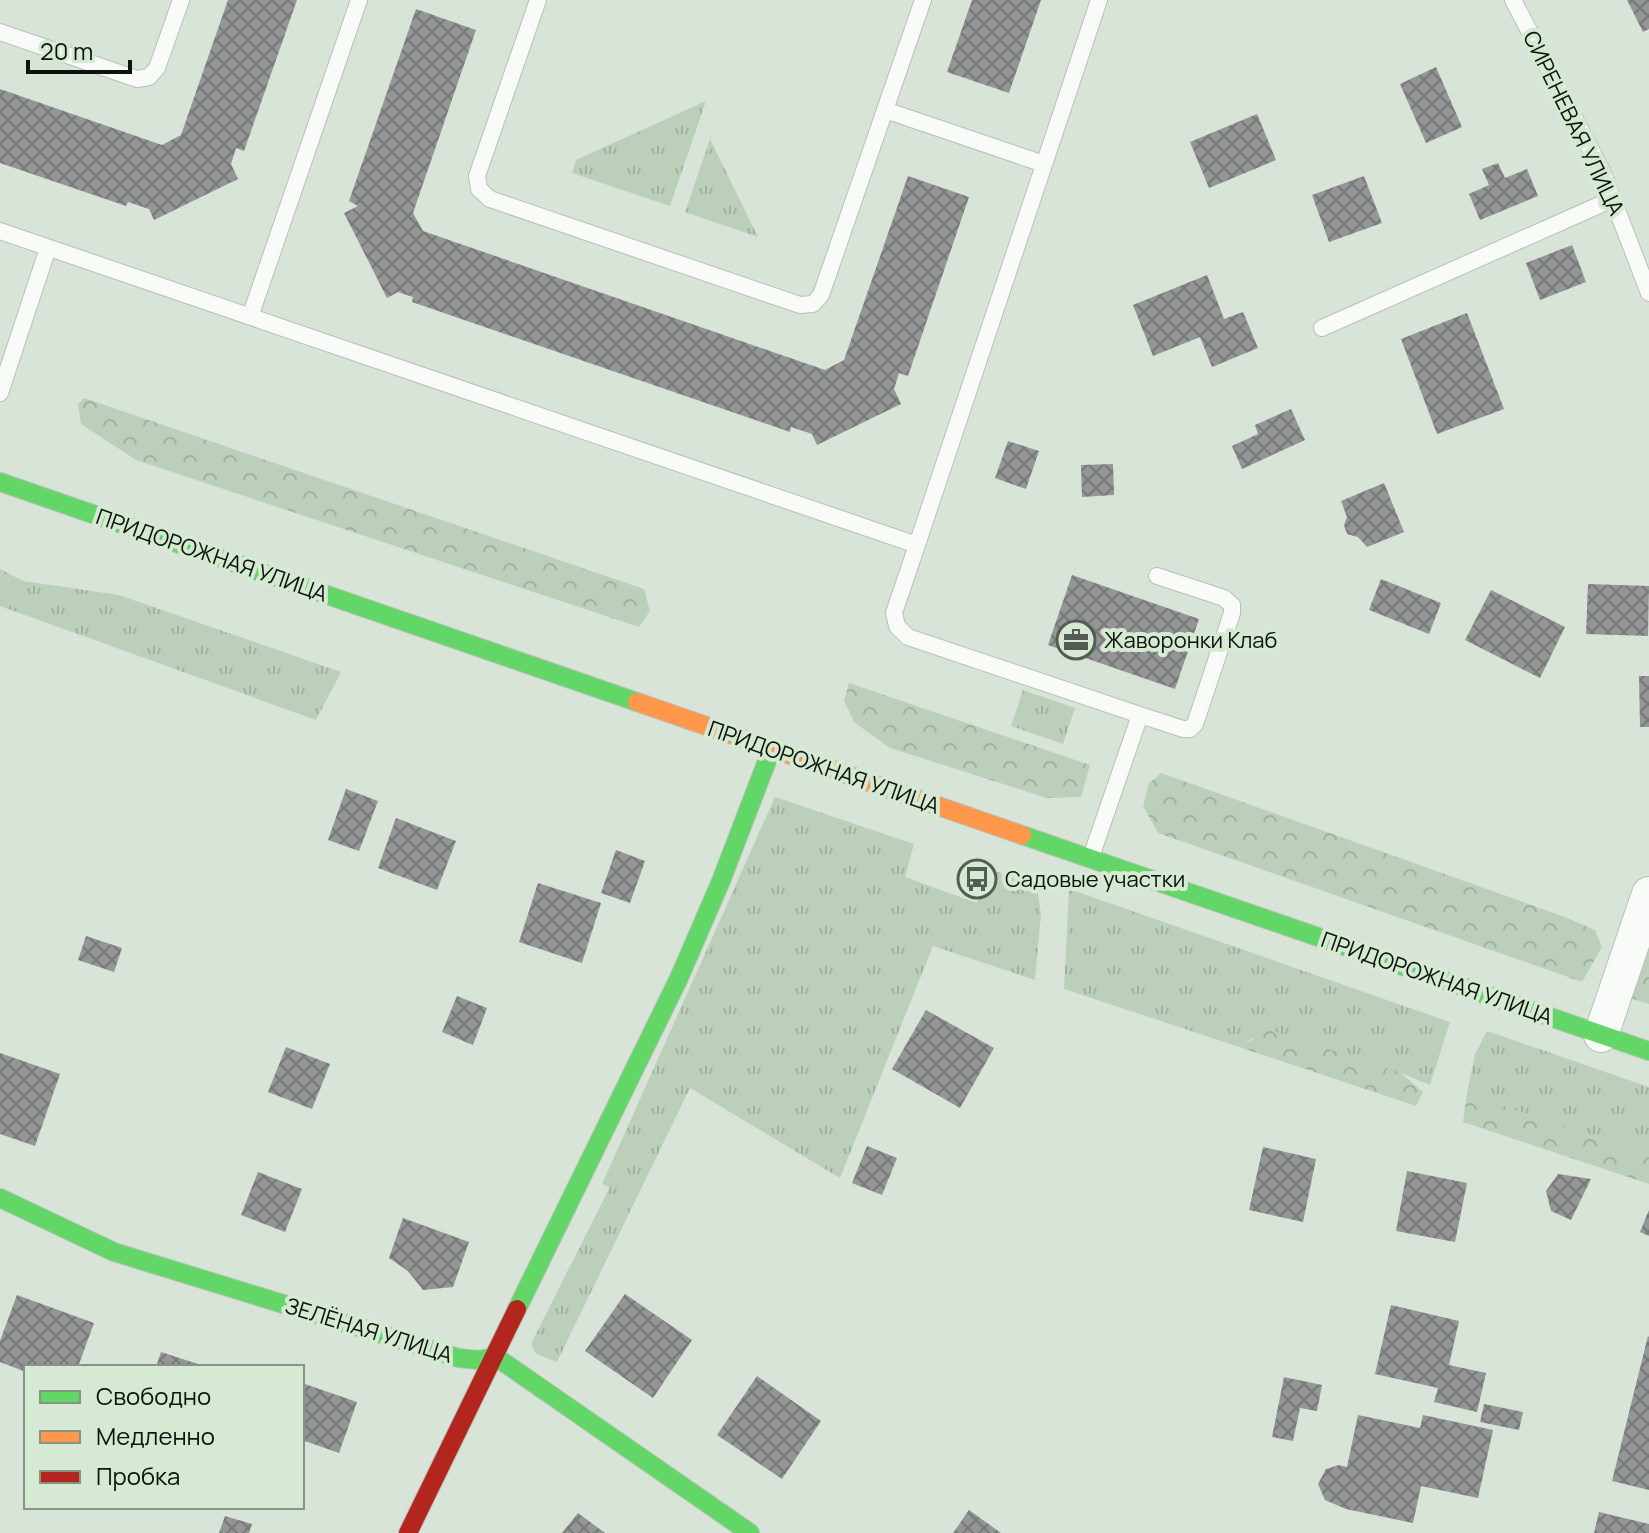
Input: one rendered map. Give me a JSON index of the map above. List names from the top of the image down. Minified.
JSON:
{"streets":{"main road":["ПРИДОРОЖНАЯ УЛИЦА","ЗЕЛЁНАЯ УЛИЦА"],"lane":["СИРЕНЕВАЯ УЛИЦА"]},"places":{"office":["Жаворонки Клаб"],"bus stop":["Садовые участки"]},"legend":["Свободно","Медленно","Пробка"],"scale_bar":"20 m"}
